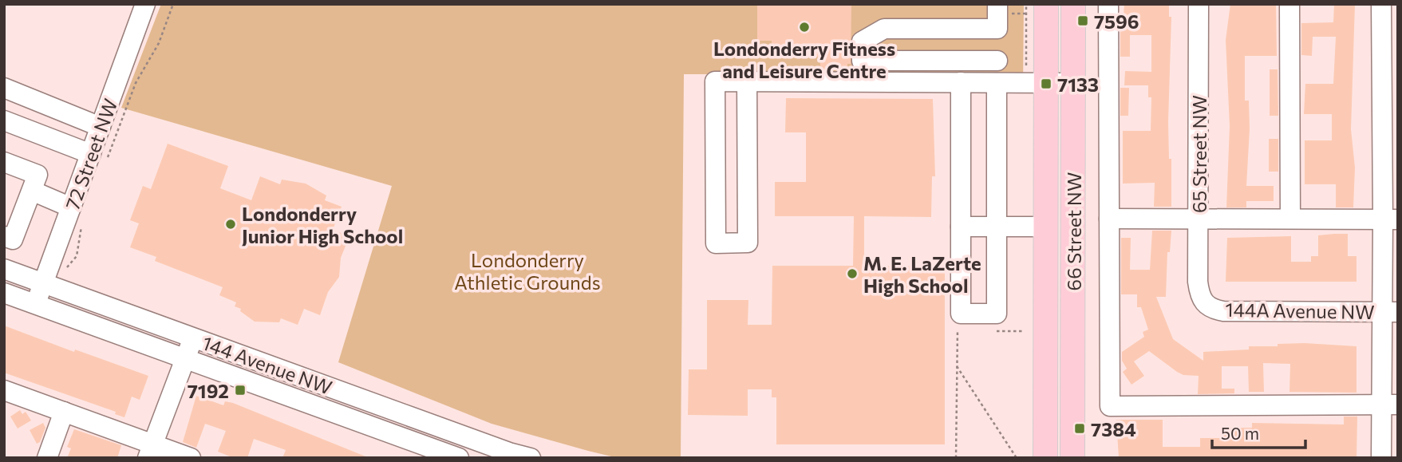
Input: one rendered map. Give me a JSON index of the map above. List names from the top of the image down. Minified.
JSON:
{"streets":{"main road":["66 Street NW"],"street":["72 Street NW","65 Street NW","144A Avenue NW","144 Avenue NW"]},"crossings":[["72 Street NW","144 Avenue NW"],["65 Street NW","144A Avenue NW"]],"parks":["Londonderry Athletic Grounds"],"places":{"transit":["7596","7133","7192","7384"],"other":["Londonderry Fitness and Leisure Centre","Londonderry Junior High School","M. E. LaZerte High School"]},"scale_bar":"50 m"}
